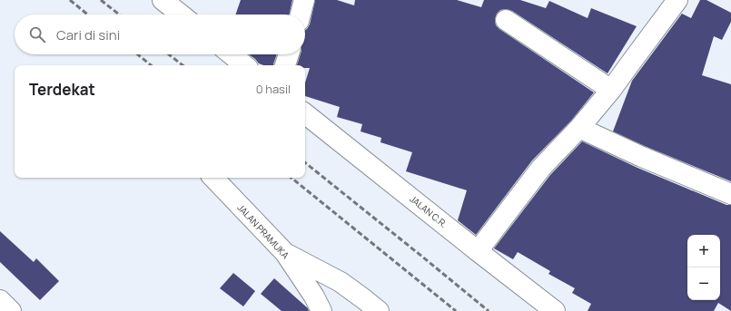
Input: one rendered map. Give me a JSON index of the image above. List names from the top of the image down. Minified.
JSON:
{"streets":{"street":["JALAN C.R.","JALAN PRAMUKA"]},"page":{"search":"Cari di sini","heading":["Terdekat","0 hasil"],"map_buttons":["+","−"]}}
